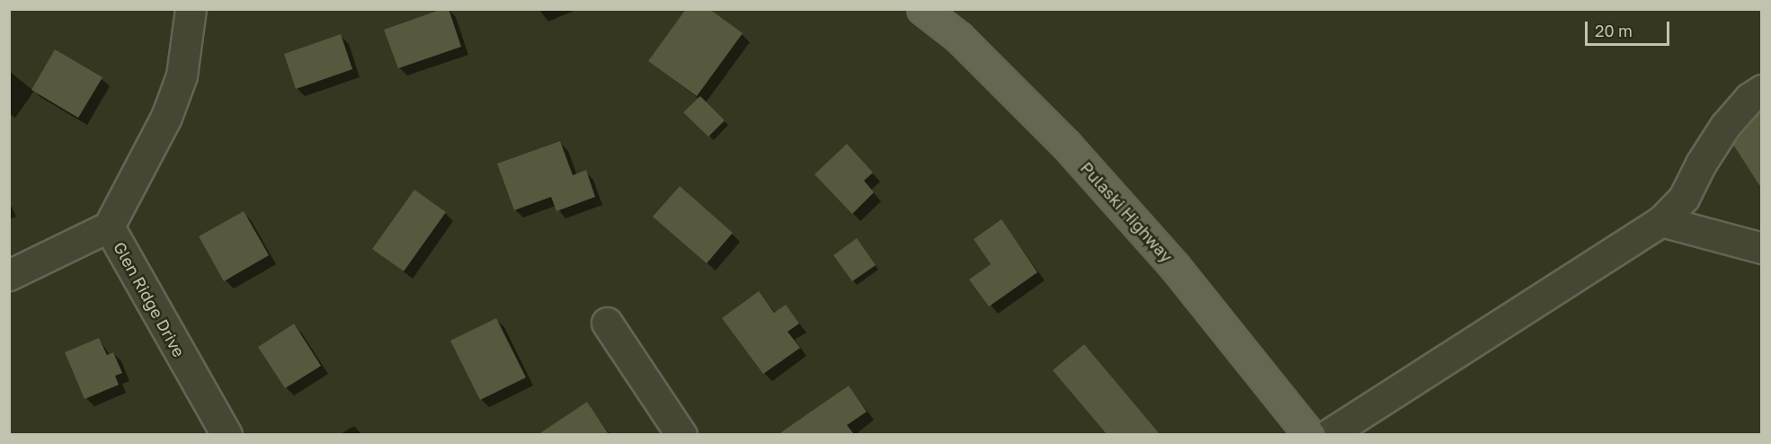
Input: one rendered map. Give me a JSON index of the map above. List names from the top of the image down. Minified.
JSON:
{"streets":{"main road":["Pulaski Highway"],"street":["Glen Ridge Drive"]},"scale_bar":"20 m"}
